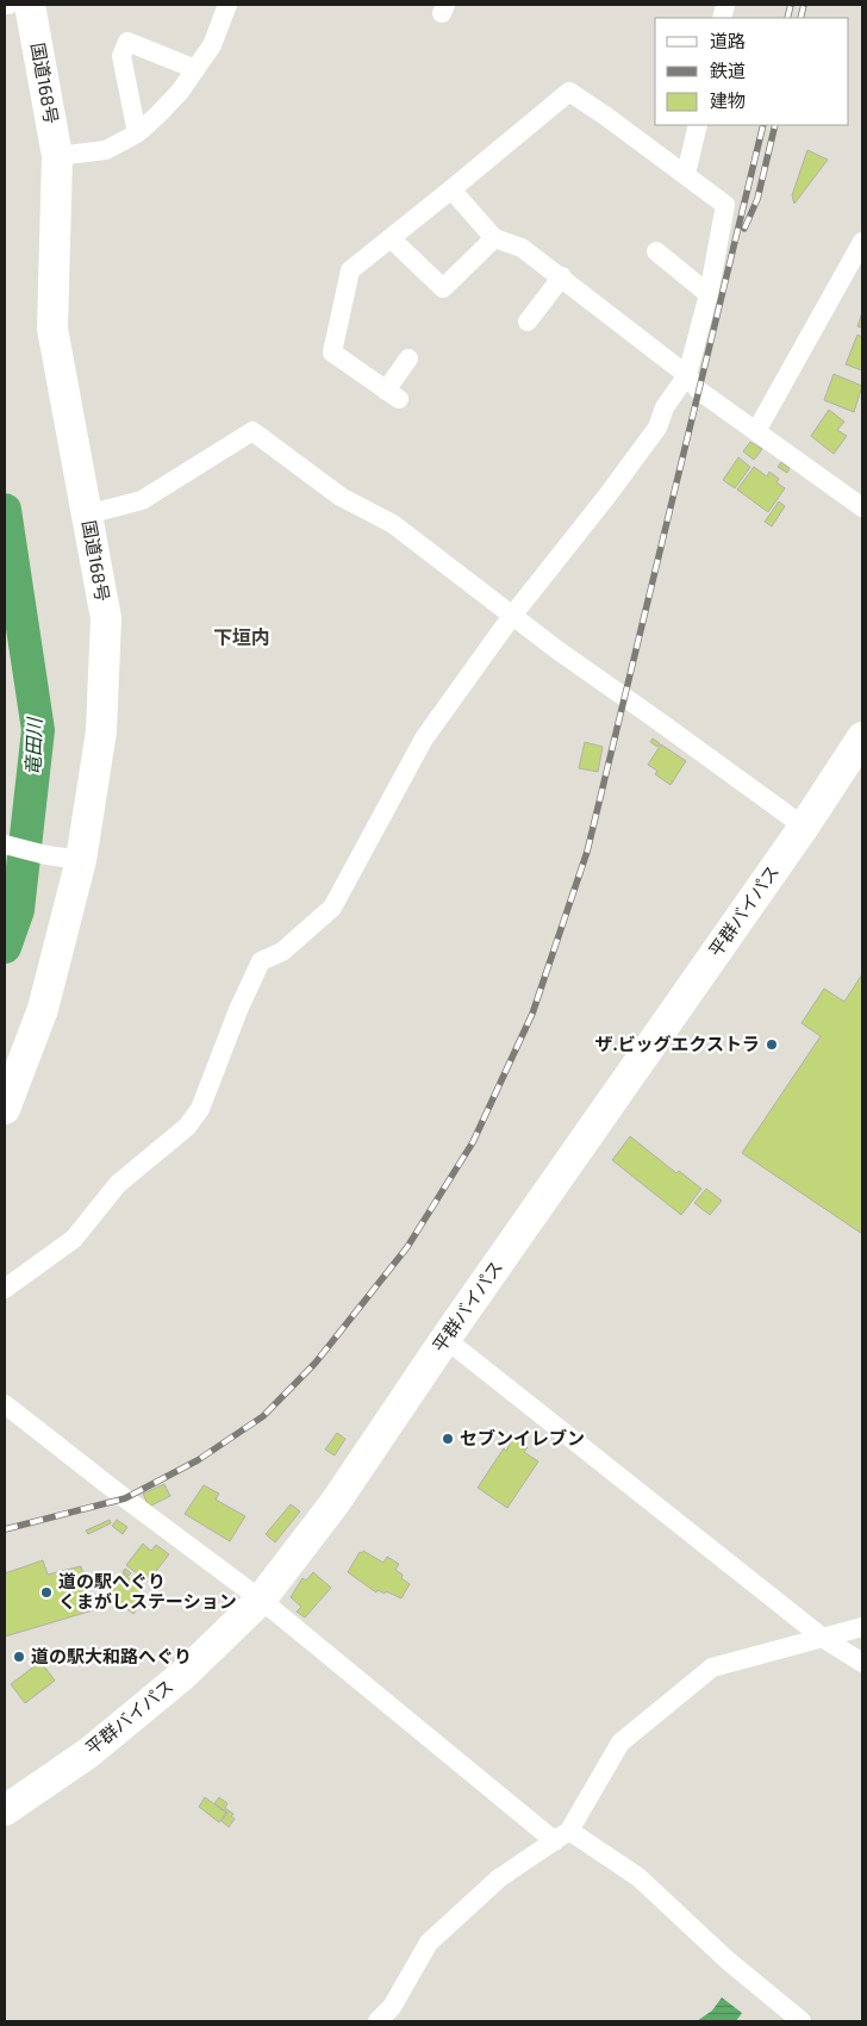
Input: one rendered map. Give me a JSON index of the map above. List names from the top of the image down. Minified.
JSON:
{"streets":{"highway":["国道168号","平群バイパス"]},"districts":["下垣内"],"water":["竜田川"],"places":["ザ.ビッグエクストラ","セブンイレブン","道の駅へぐり くまがしステーション","道の駅大和路へぐり"],"legend":["道路","鉄道","建物"]}
